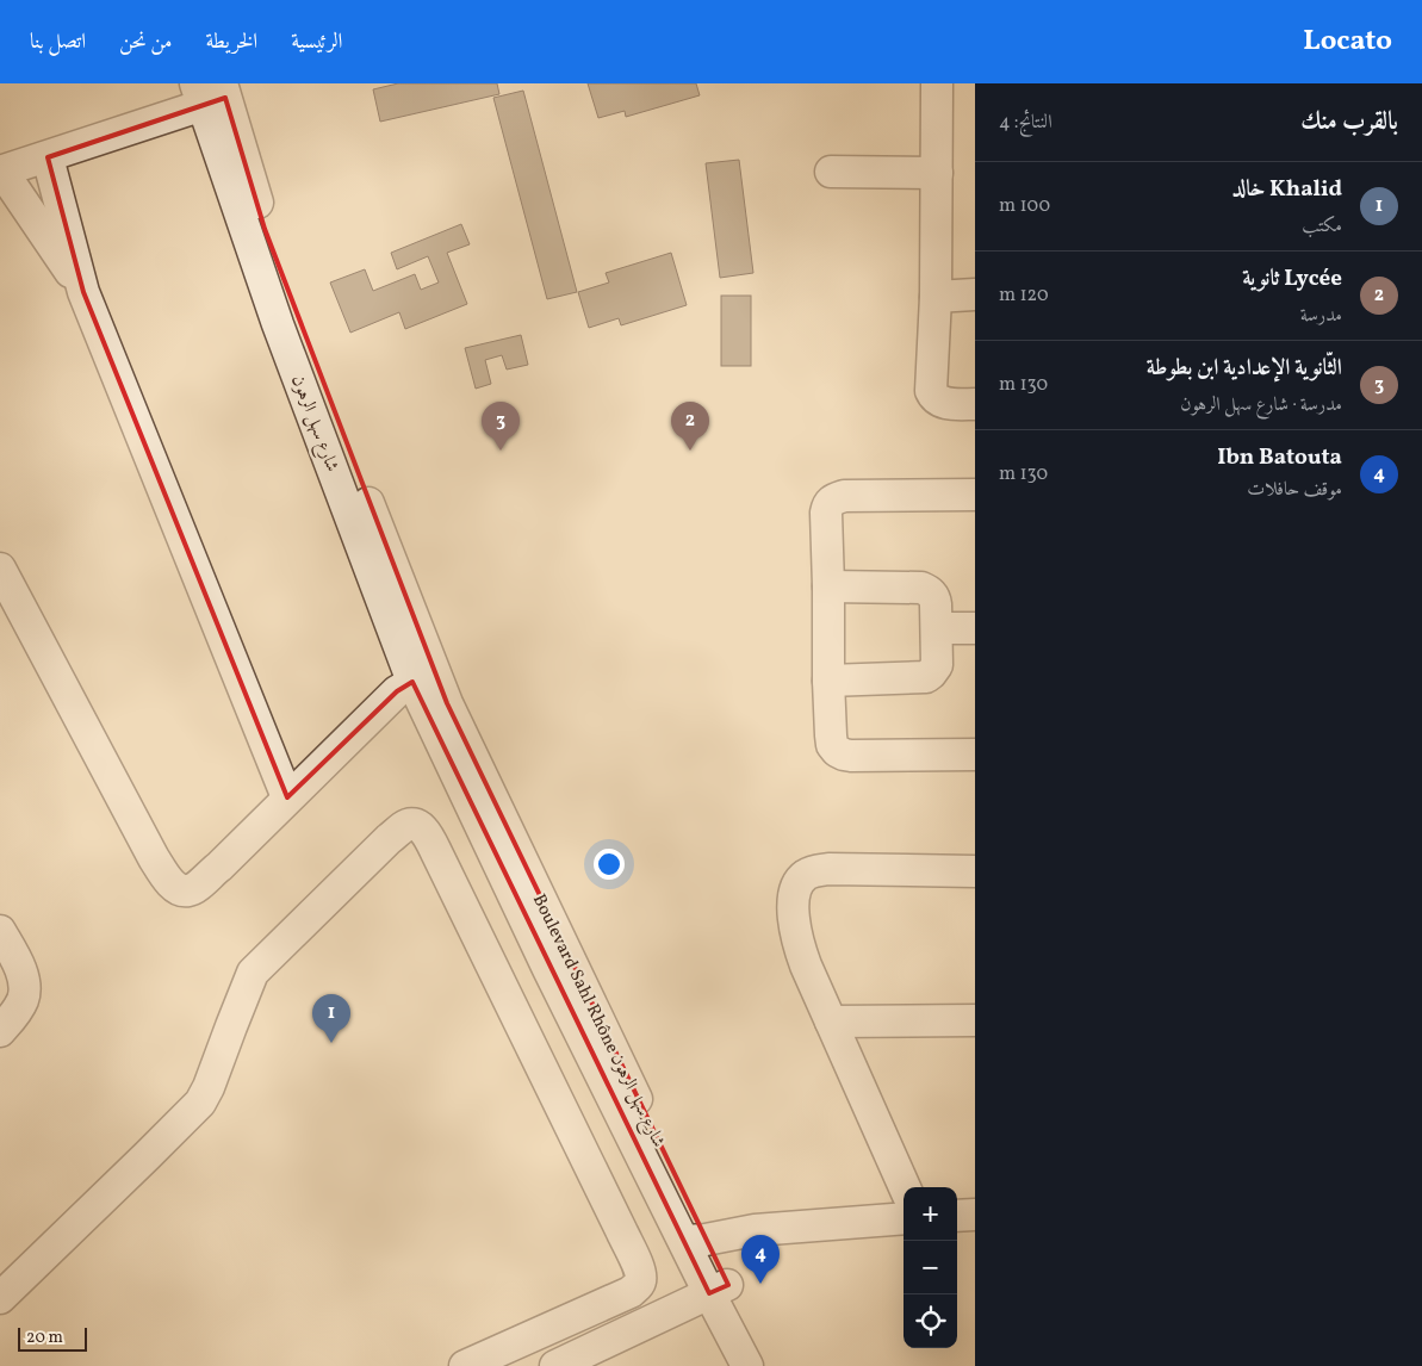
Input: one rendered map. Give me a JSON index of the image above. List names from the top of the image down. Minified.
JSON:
{"streets":{"street":["شارع سهل الرهون","Boulevard Sahl Rhône شارع سهل الرهون"]},"crossings":[["شارع سهل الرهون","Boulevard Sahl Rhône شارع سهل الرهون"]],"scale_bar":"20 m","page":{"header":"Locato","nav":["الرئيسية","الخريطة","من نحن","اتصل بنا"],"heading":["بالقرب منك","النتائج: 4"],"list":[{"mark":"1","name":"Khalid خالد","note":"مكتب","value":"100 m"},{"mark":"2","name":"Lycée ثانوية","note":"مدرسة","value":"120 m"},{"mark":"3","name":"الثّانوية الإعدادية ابن بطوطة","note":"مدرسة · شارع سهل الرهون","value":"130 m"},{"mark":"4","name":"Ibn Batouta","note":"موقف حافلات","value":"130 m"}],"pins":["2","3","1","4"],"map_buttons":["+","−"],"scale":"20 m"}}
